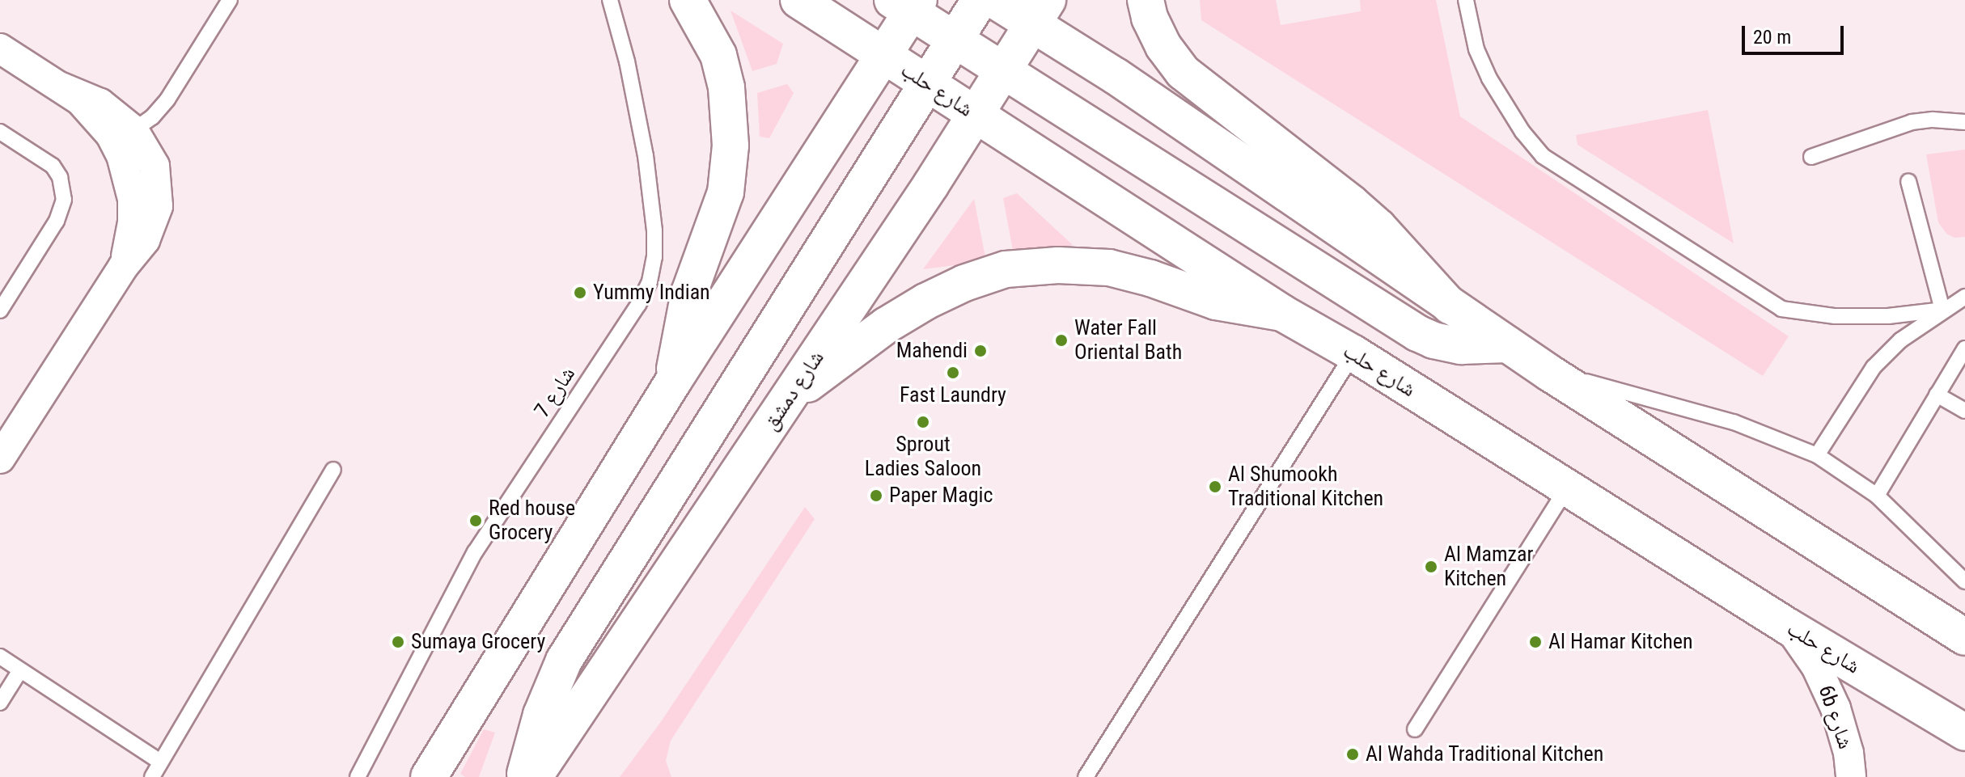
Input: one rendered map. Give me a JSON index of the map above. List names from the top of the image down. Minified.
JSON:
{"streets":{"main road":["شارع حلب","شارع دمشق"],"street":["6b شارع"],"lane":["شارع 7"]},"crossings":[["شارع حلب","شارع دمشق"],["شارع حلب","6b شارع"]],"places":["Yummy Indian","Water Fall Oriental Bath","Mahendi","Fast Laundry","Sprout Ladies Saloon","Al Shumookh Traditional Kitchen","Paper Magic","Red house Grocery","Al Mamzar Kitchen","Sumaya Grocery","Al Hamar Kitchen","Al Wahda Traditional Kitchen"],"scale_bar":"20 m"}
